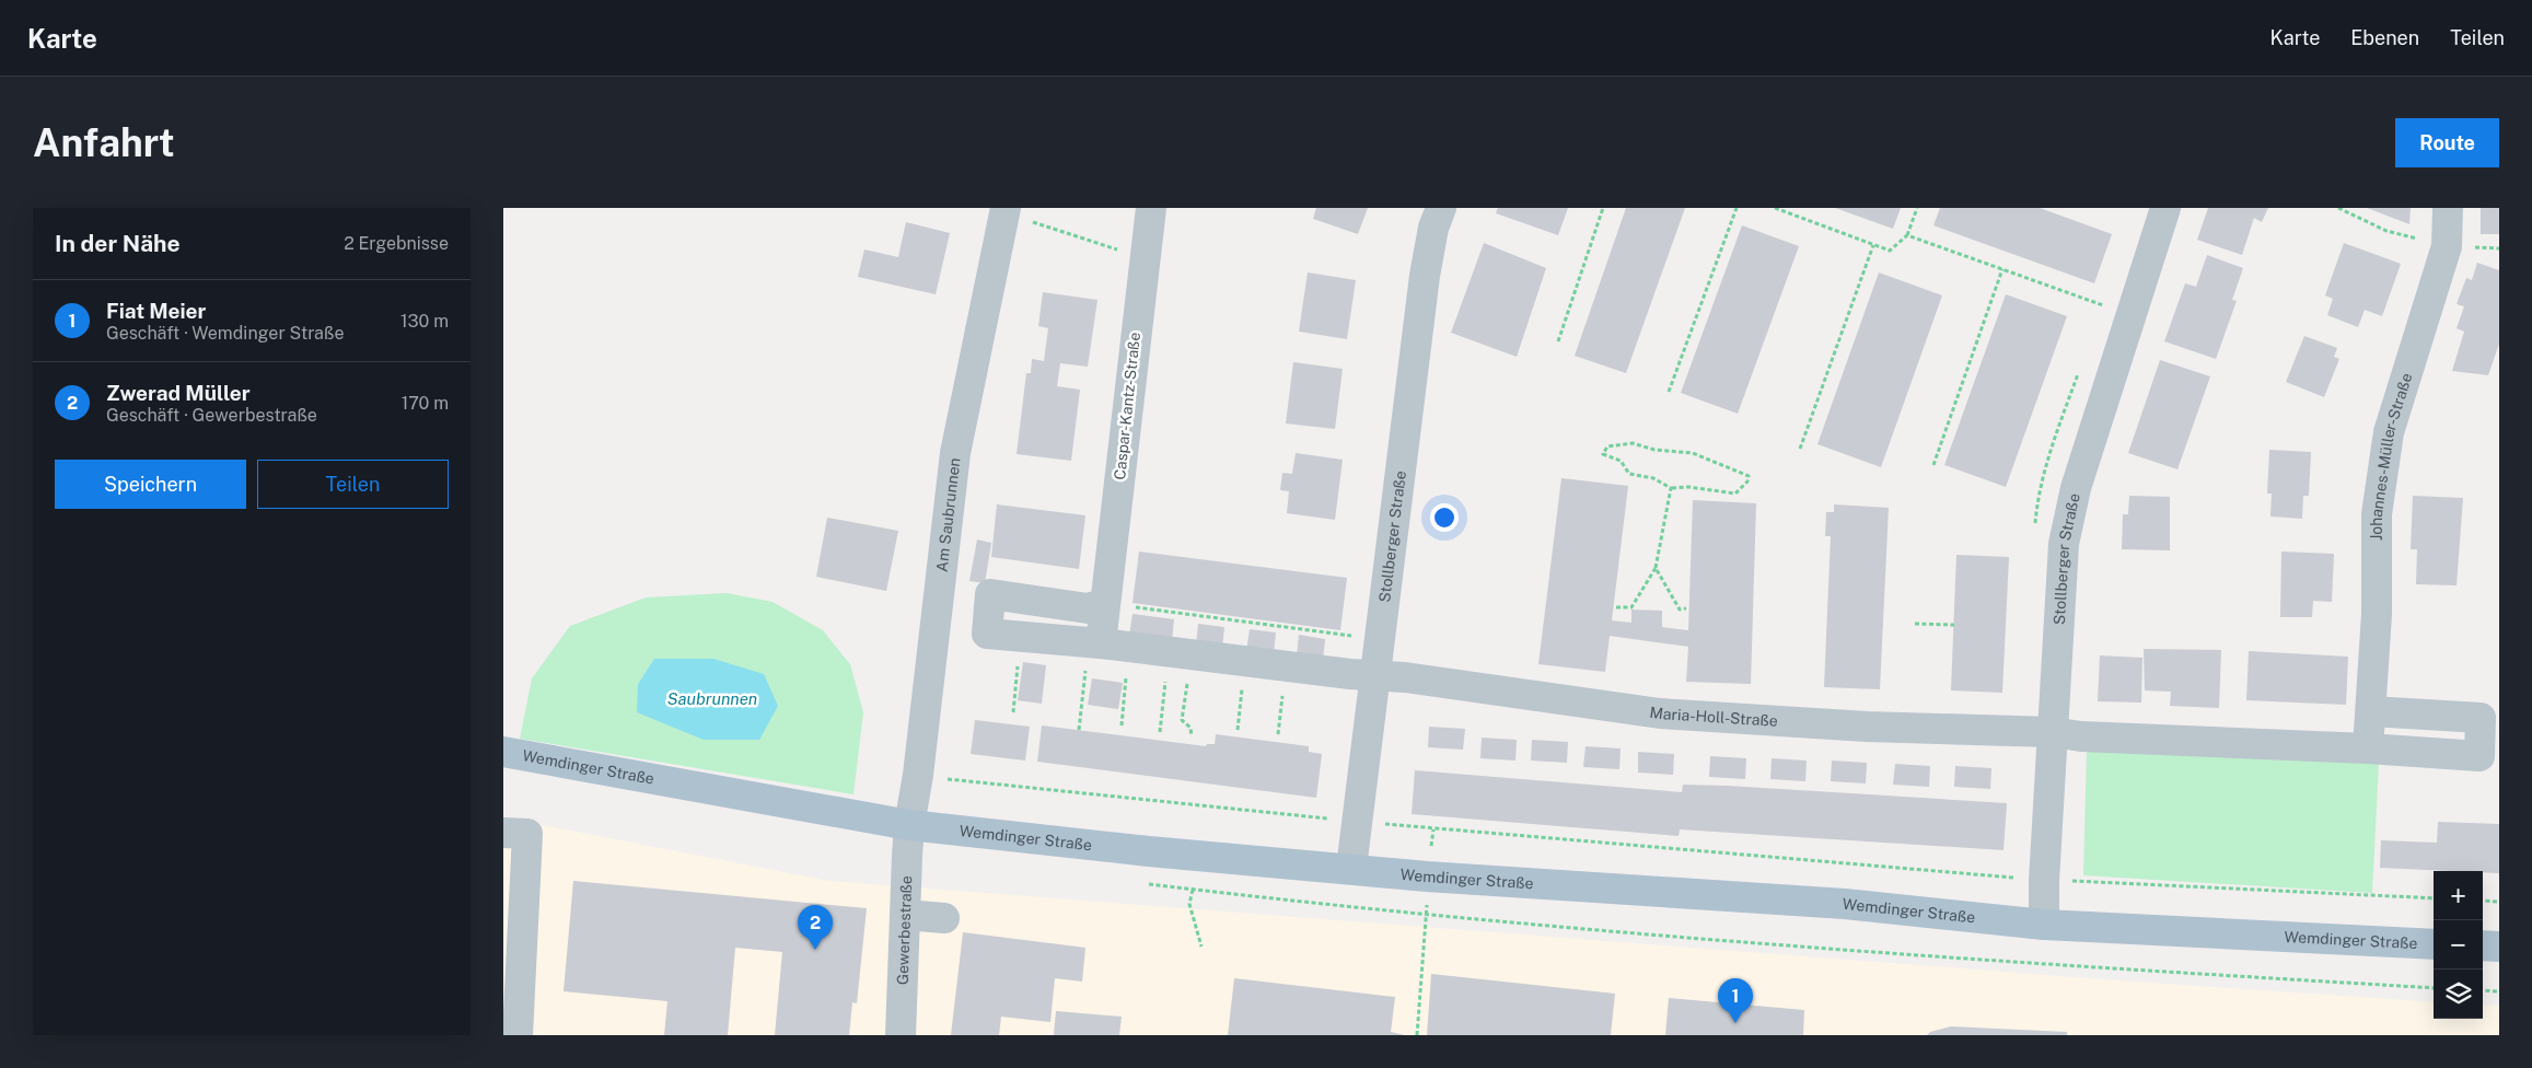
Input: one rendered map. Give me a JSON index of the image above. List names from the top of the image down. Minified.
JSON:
{"streets":{"main road":["Wemdinger Straße"],"street":["Caspar-Kantz-Straße","Johannes-Müller-Straße","Am Saubrunnen","Stollberger Straße","Maria-Holl-Straße","Gewerbestraße"]},"crossings":[["Am Saubrunnen","Wemdinger Straße"],["Am Saubrunnen","Gewerbestraße"],["Stollberger Straße","Maria-Holl-Straße"],["Stollberger Straße","Wemdinger Straße"],["Wemdinger Straße","Gewerbestraße"]],"water":["Saubrunnen"],"page":{"header":"Karte","nav":["Karte","Ebenen","Teilen"],"buttons":["Route",["Speichern","Teilen"]],"title":"Anfahrt","heading":["In der Nähe","2 Ergebnisse"],"list":[{"mark":"1","name":"Fiat Meier","note":"Geschäft · Wemdinger Straße","value":"130 m"},{"mark":"2","name":"Zwerad Müller","note":"Geschäft · Gewerbestraße","value":"170 m"}],"map_buttons":["+","−"],"pins":["2","1"]}}
